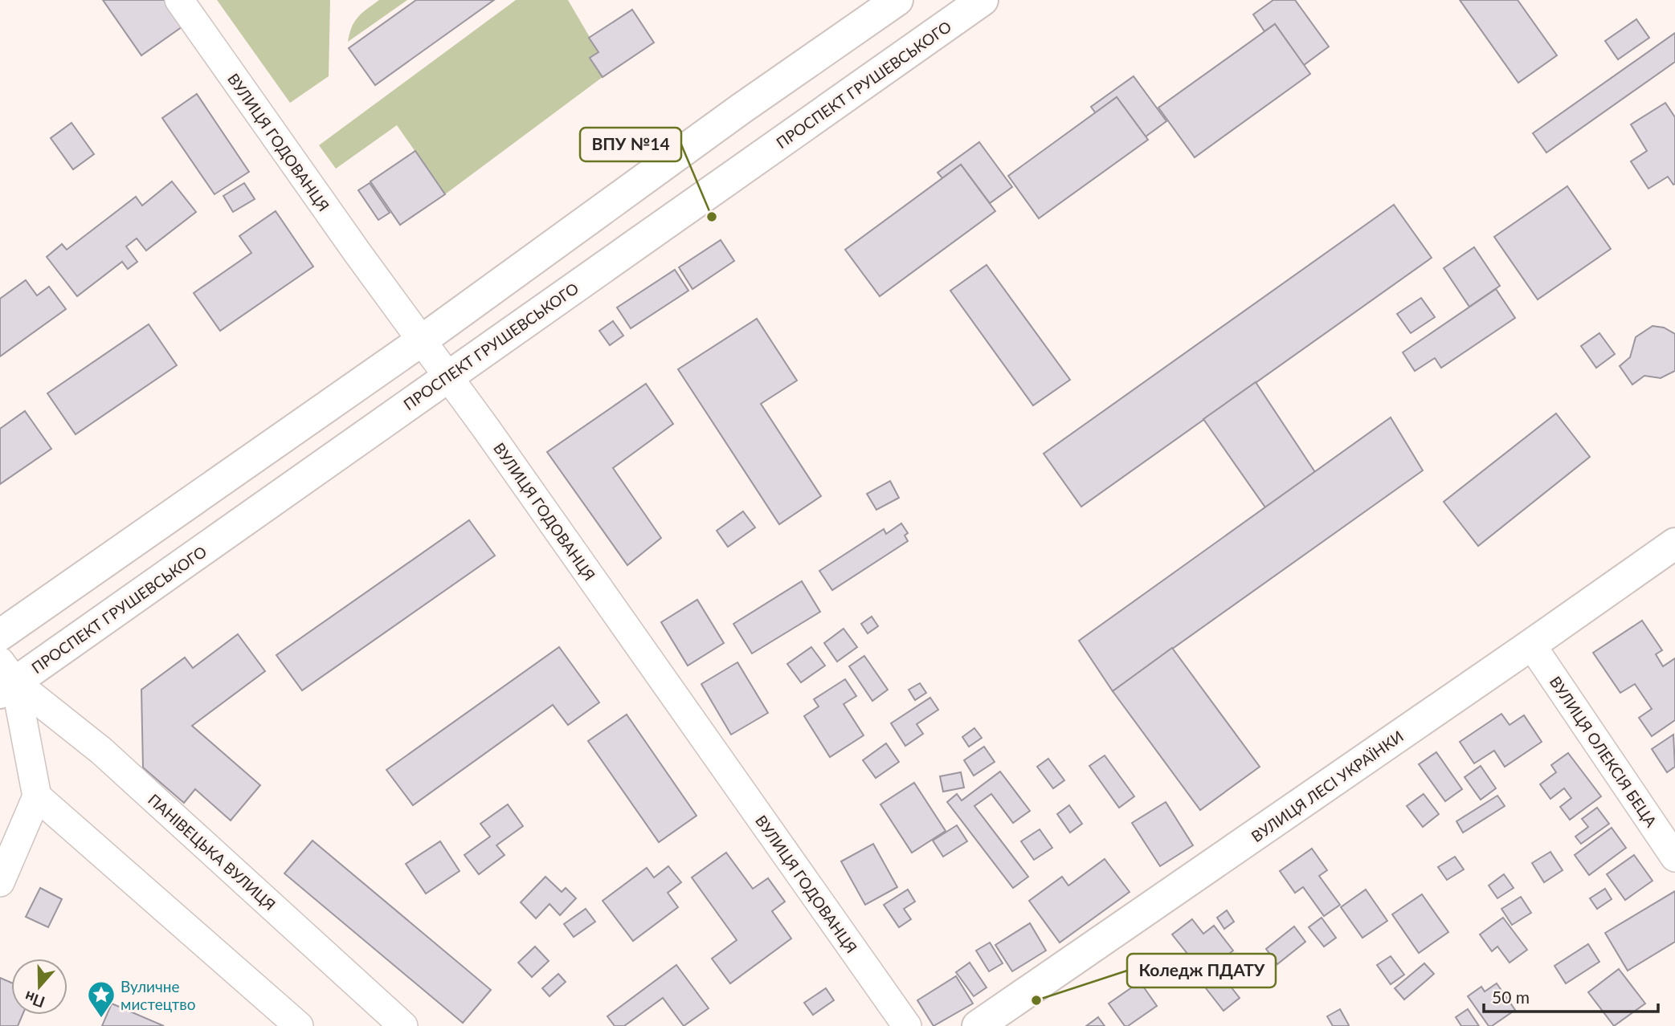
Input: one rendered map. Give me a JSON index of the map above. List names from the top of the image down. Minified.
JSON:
{"streets":{"main road":["ПРОСПЕКТ ГРУШЕВСЬКОГО","ВУЛИЦЯ ЛЕСІ УКРАЇНКИ"],"street":["ВУЛИЦЯ ГОДОВАНЦЯ","ВУЛИЦЯ ОЛЕКСІЯ БЕЦА","ПАНІВЕЦЬКА ВУЛИЦЯ"]},"crossings":[["ПРОСПЕКТ ГРУШЕВСЬКОГО","ВУЛИЦЯ ГОДОВАНЦЯ"],["ПРОСПЕКТ ГРУШЕВСЬКОГО","ПАНІВЕЦЬКА ВУЛИЦЯ"],["ВУЛИЦЯ ОЛЕКСІЯ БЕЦА","ВУЛИЦЯ ЛЕСІ УКРАЇНКИ"]],"places":{"other":["ВПУ №14","Коледж ПДАТУ"],"place":["Вуличне мистецтво"]},"scale_bar":"50 m","north":"bottom"}
